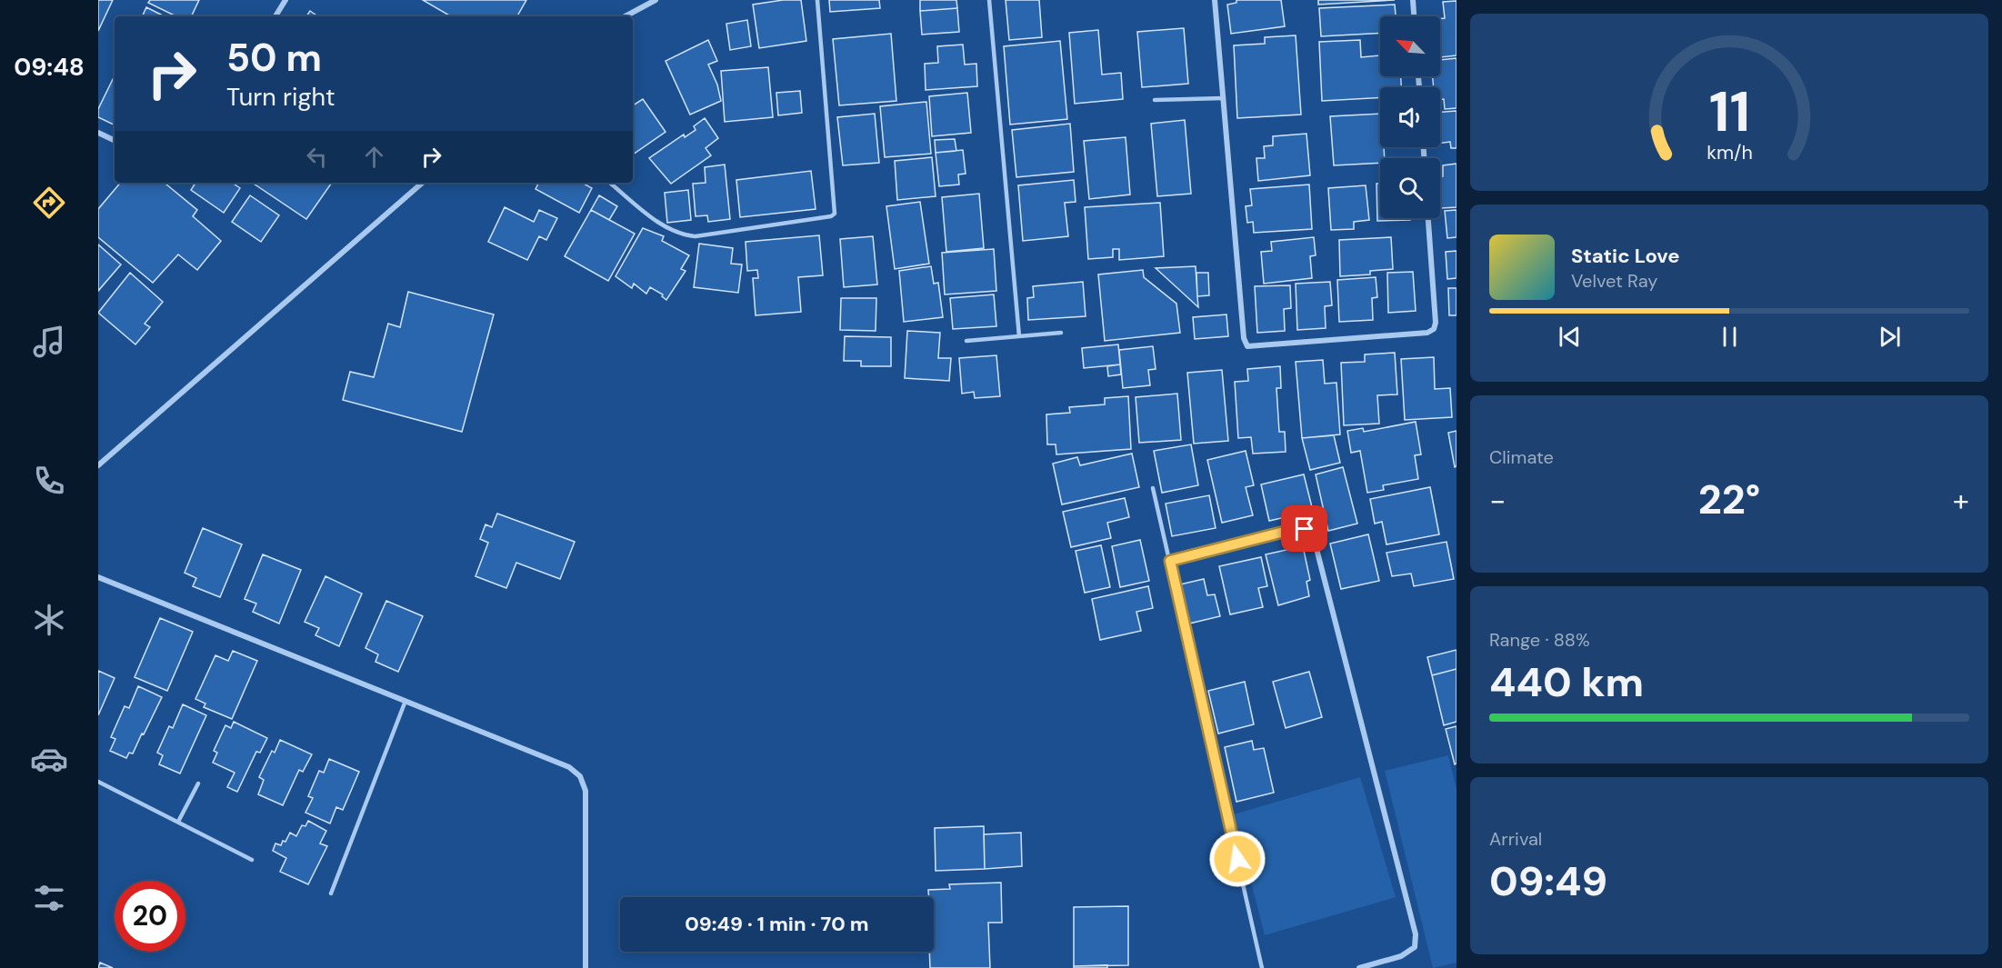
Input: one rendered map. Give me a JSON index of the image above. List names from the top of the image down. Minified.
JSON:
{"north":"top left","page":{"tabs":"09:48","turn":["50 m","Turn right"],"song":["Static Love","Velvet Ray"],"tile":["Climate",["Range · 88%","440 km"],["Arrival","09:49"]],"heat":["−","22°","+"],"limit":"20","trip":"09:49 · 1 min · 70 m","gauge":["11","km/h"]}}
